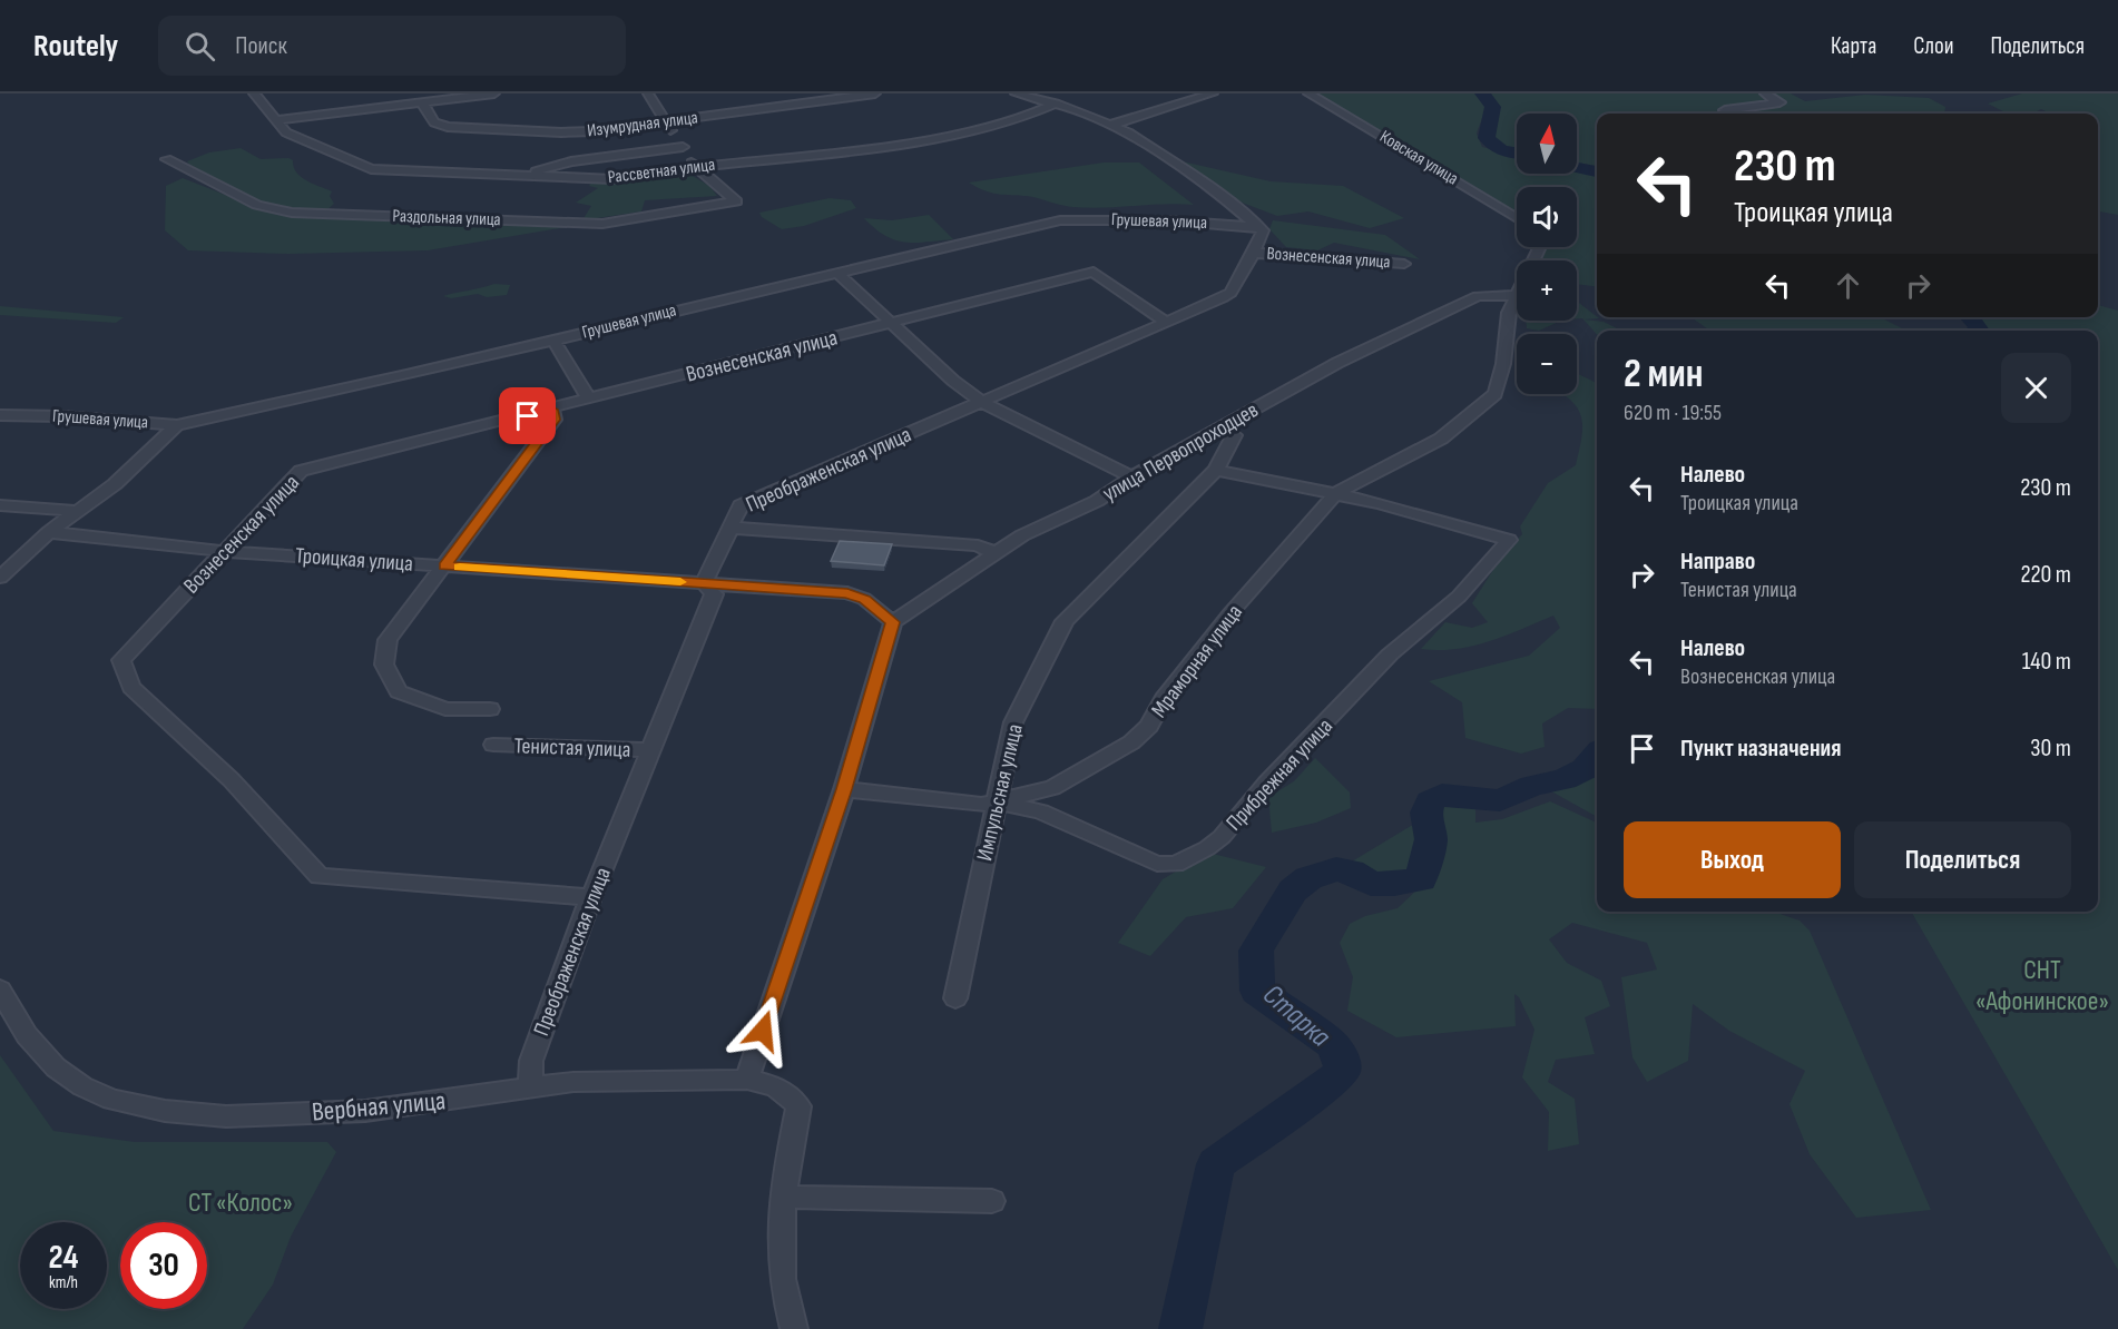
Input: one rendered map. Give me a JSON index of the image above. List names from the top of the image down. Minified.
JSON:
{"streets":{"street":["Изумрудная улица","Ковская улица","Рассветная улица","Раздольная улица","Грушевая улица","Вознесенская улица","улица Первопроходцев","Преображенская улица","Троицкая улица","Мраморная улица","Тенистая улица","Прибрежная улица","Импульсная улица","Вербная улица"]},"crossings":[["Рассветная улица","Раздольная улица"],["Грушевая улица","Преображенская улица"],["Вознесенская улица","Преображенская улица"],["Вознесенская улица","Троицкая улица"],["Вознесенская улица","Тенистая улица"],["улица Первопроходцев","Троицкая улица"],["улица Первопроходцев","Мраморная улица"],["улица Первопроходцев","Импульсная улица"],["Преображенская улица","Троицкая улица"],["Преображенская улица","Тенистая улица"],["Преображенская улица","Вербная улица"],["Троицкая улица","Тенистая улица"],["Мраморная улица","Прибрежная улица"],["Мраморная улица","Импульсная улица"],["Прибрежная улица","Импульсная улица"]],"water":["Старка"],"parks":["СНТ «Афонинское»","СТ «Колос»"],"north":"top","page":{"header":"Routely","search":"Поиск","nav":["Карта","Слои","Поделиться"],"map_buttons":["+","−"],"turn":["230 m","Троицкая улица"],"heading":["2 мин","620 m · 19:55"],"list":[{"name":"Налево","note":"Троицкая улица","value":"230 m"},{"name":"Направо","note":"Тенистая улица","value":"220 m"},{"name":"Налево","note":"Вознесенская улица","value":"140 m"},{"name":"Пункт назначения","value":"30 m"}],"buttons":["Выход","Поделиться"],"speed":"24 km/h","limit":"30"}}
